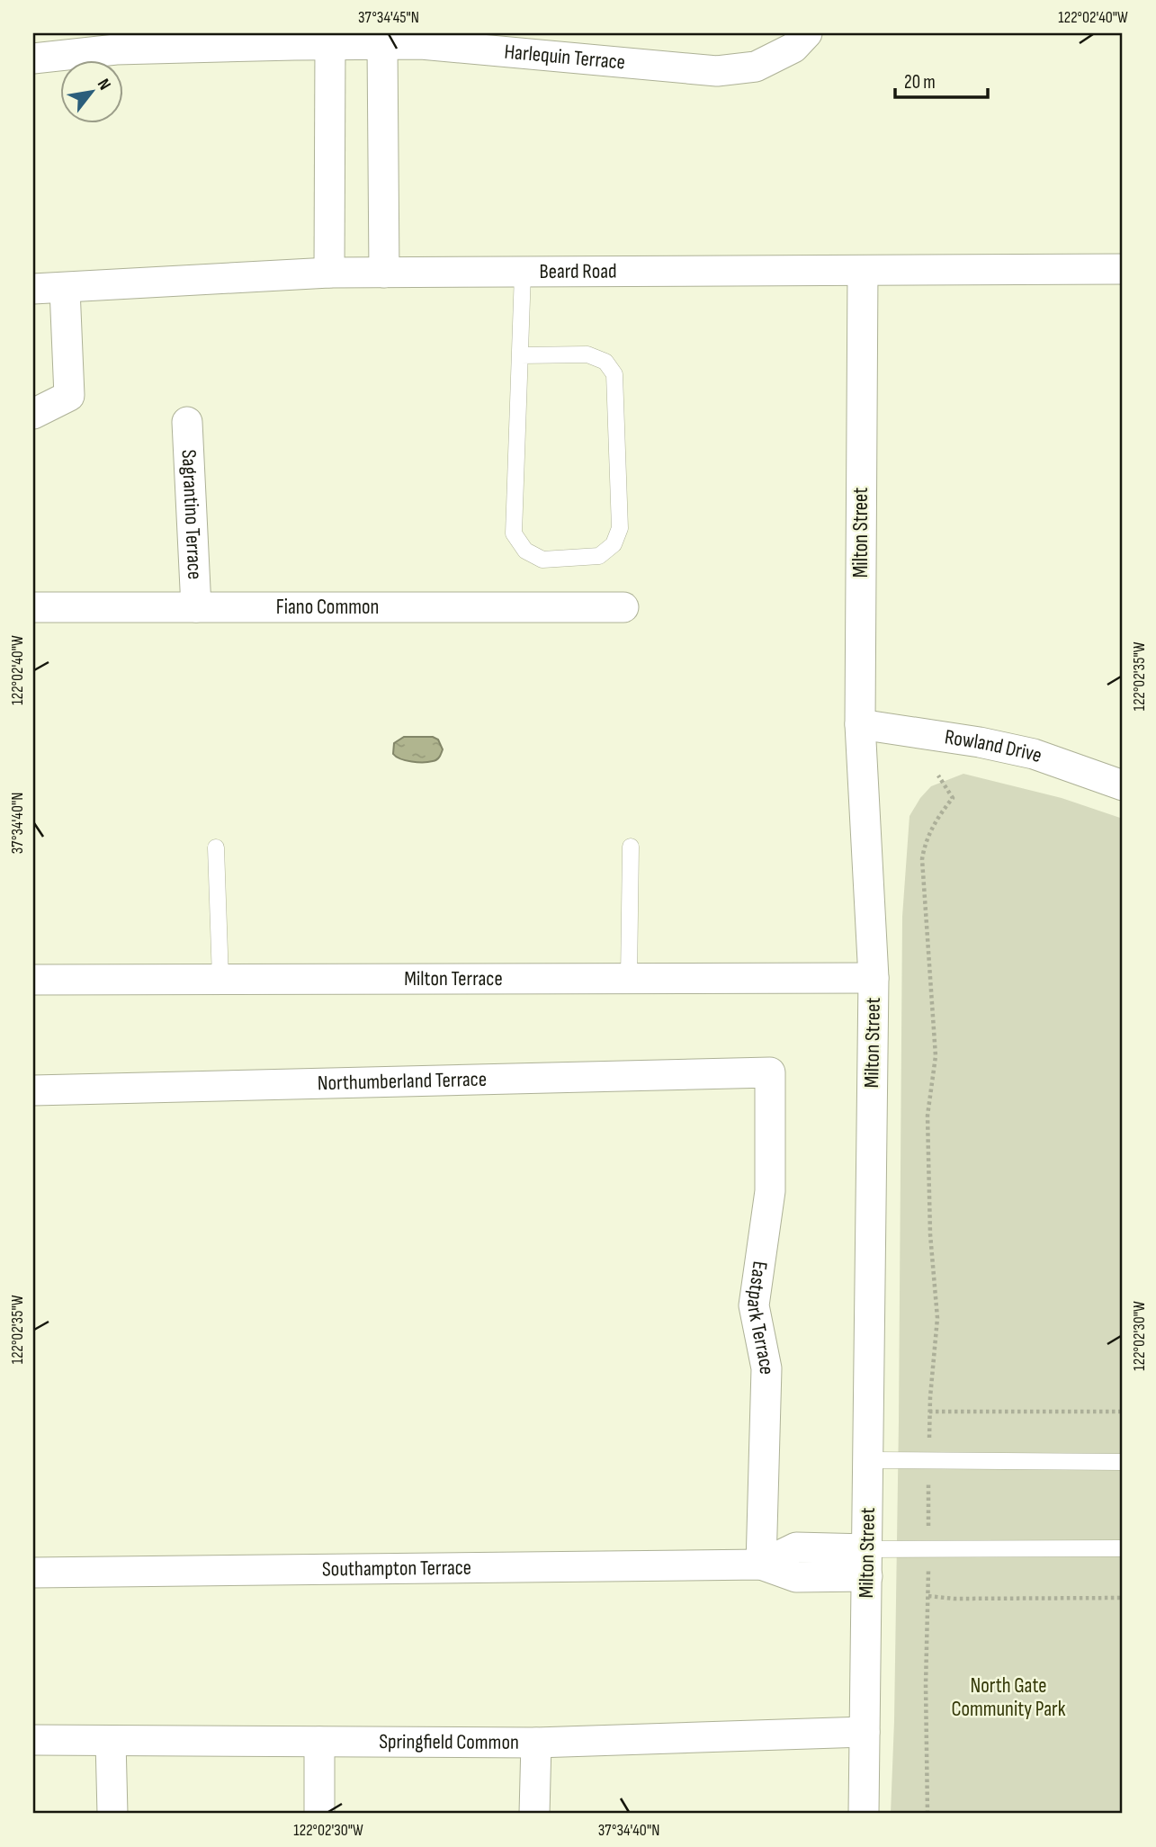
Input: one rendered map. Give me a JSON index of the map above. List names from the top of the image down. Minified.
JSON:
{"streets":{"street":["Harlequin Terrace","Beard Road","Sagrantino Terrace","Milton Street","Fiano Common","Rowland Drive","Milton Terrace","Northumberland Terrace","Eastpark Terrace","Southampton Terrace","Springfield Common"]},"crossings":[["Beard Road","Milton Street"],["Sagrantino Terrace","Fiano Common"],["Milton Street","Rowland Drive"],["Milton Street","Milton Terrace"],["Milton Street","Southampton Terrace"],["Milton Street","Springfield Common"],["Northumberland Terrace","Eastpark Terrace"],["Eastpark Terrace","Southampton Terrace"]],"parks":["North Gate Community Park"],"scale_bar":"20 m","north":"top right","coordinates":["37°34'45\"N","122°02'40\"W","122°02'35\"W","37°34'40\"N","122°02'30\"W"]}
